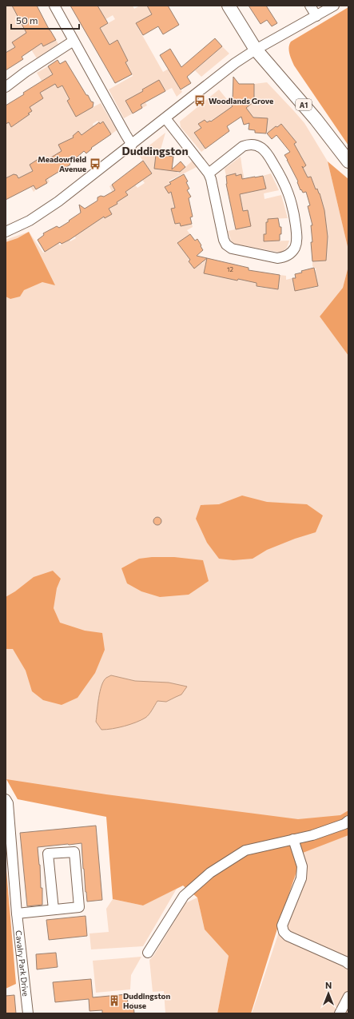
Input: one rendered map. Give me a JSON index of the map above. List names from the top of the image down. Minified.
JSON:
{"streets":{"main road":["A1"],"street":["Cavalry Park Drive"]},"districts":["Duddingston"],"places":{"bus stop":["Woodlands Grove","Meadowfield Avenue"],"building":["Duddingston House"]},"house_numbers":["12"],"scale_bar":"50 m","north":"top"}
